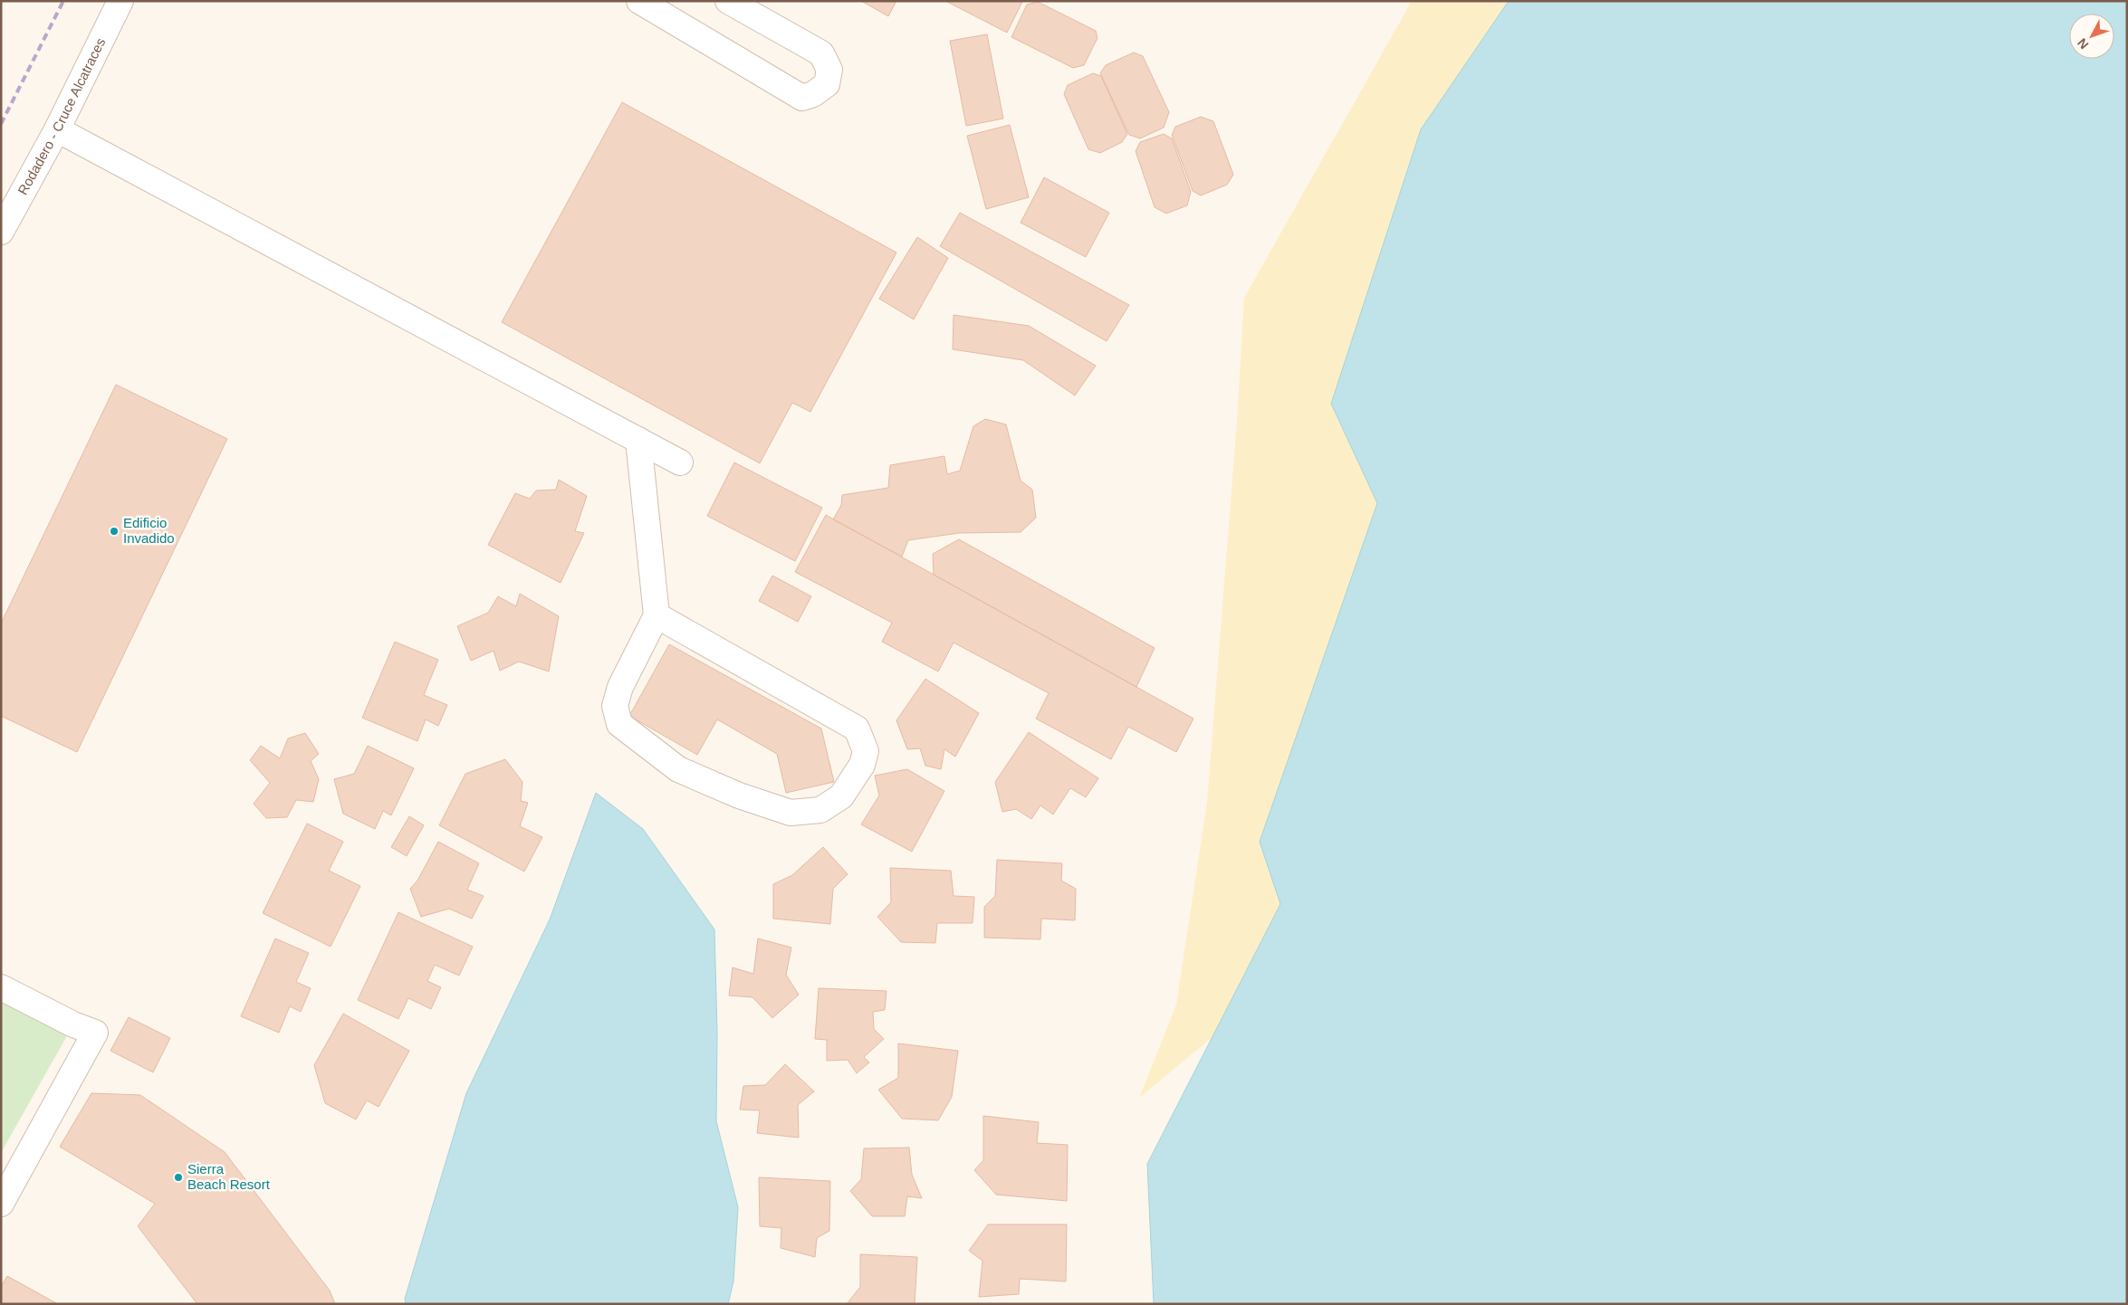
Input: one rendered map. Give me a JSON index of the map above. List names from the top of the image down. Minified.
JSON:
{"streets":{"street":["Rodadero - Cruce Alcatraces"]},"places":["Edificio Invadido","Sierra Beach Resort"],"north":"bottom left"}
